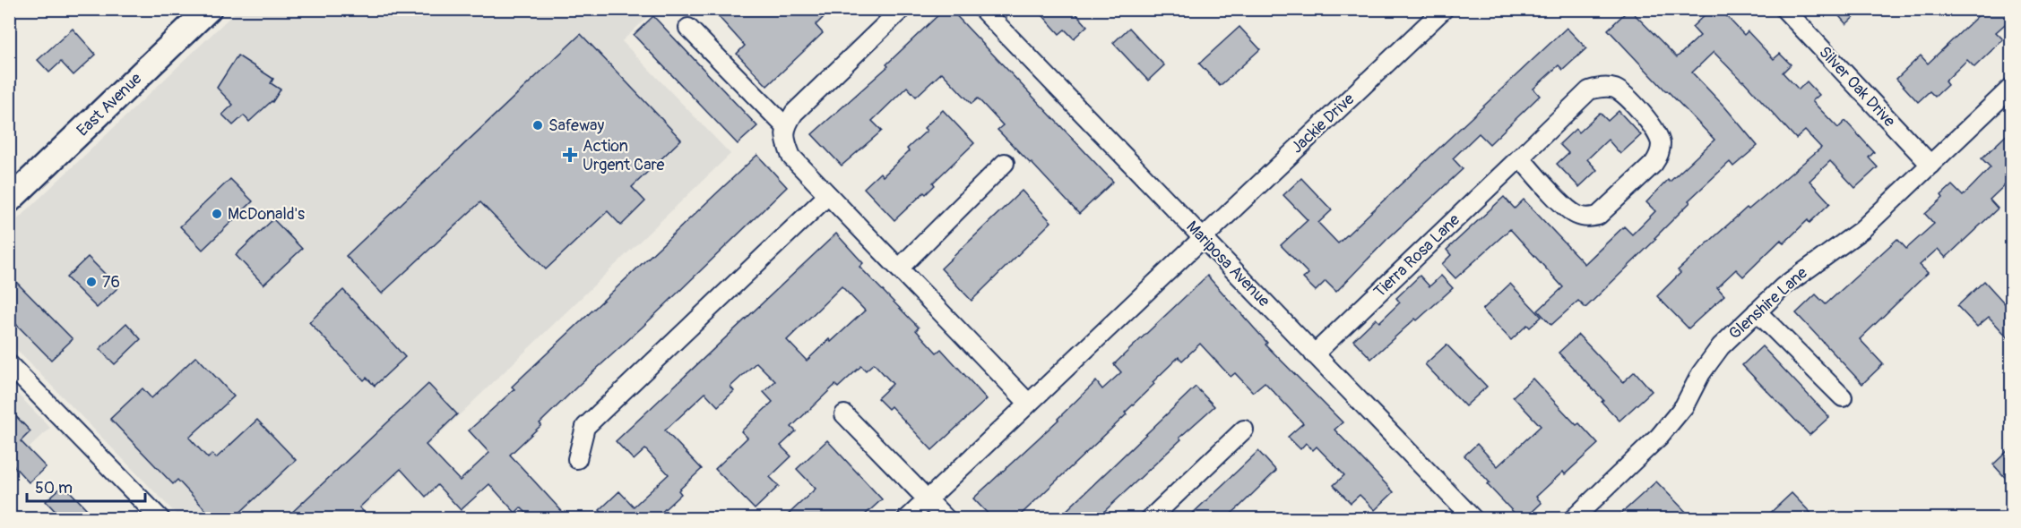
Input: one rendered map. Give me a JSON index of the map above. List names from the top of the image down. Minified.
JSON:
{"streets":{"main road":["East Avenue"],"street":["Silver Oak Drive","Jackie Drive","Tierra Rosa Lane","Mariposa Avenue","Glenshire Lane"]},"crossings":[["Silver Oak Drive","Glenshire Lane"],["Jackie Drive","Mariposa Avenue"],["Tierra Rosa Lane","Mariposa Avenue"]],"places":{"other":["Safeway","McDonald's","76"],"health":["Action Urgent Care"]},"scale_bar":"50 m"}
